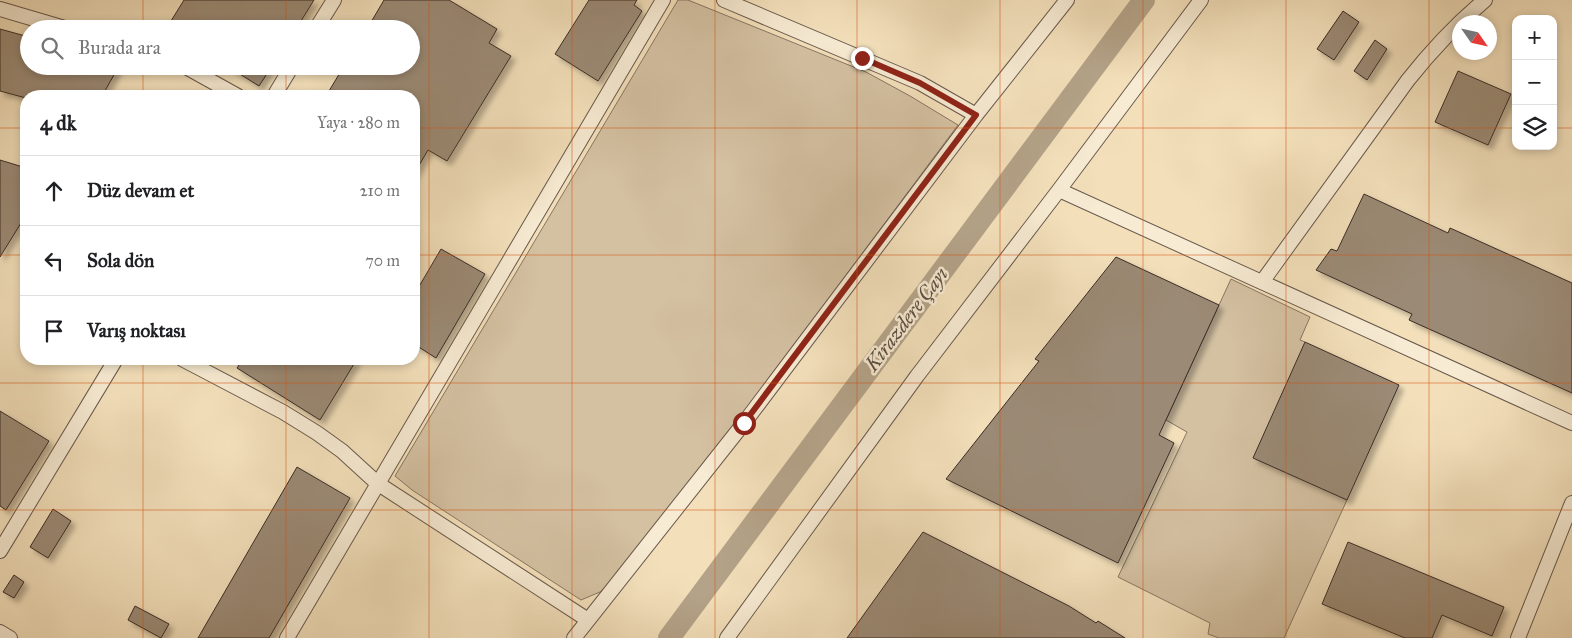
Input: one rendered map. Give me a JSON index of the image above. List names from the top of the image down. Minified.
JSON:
{"water":["Kirazdere Çayı"],"north":"bottom right","page":{"map_buttons":["+","−"],"search":"Burada ara","heading":["4 dk","Yaya · 280 m"],"list":[["Düz devam et","210 m"],["Sola dön","70 m"],"Varış noktası"]}}
